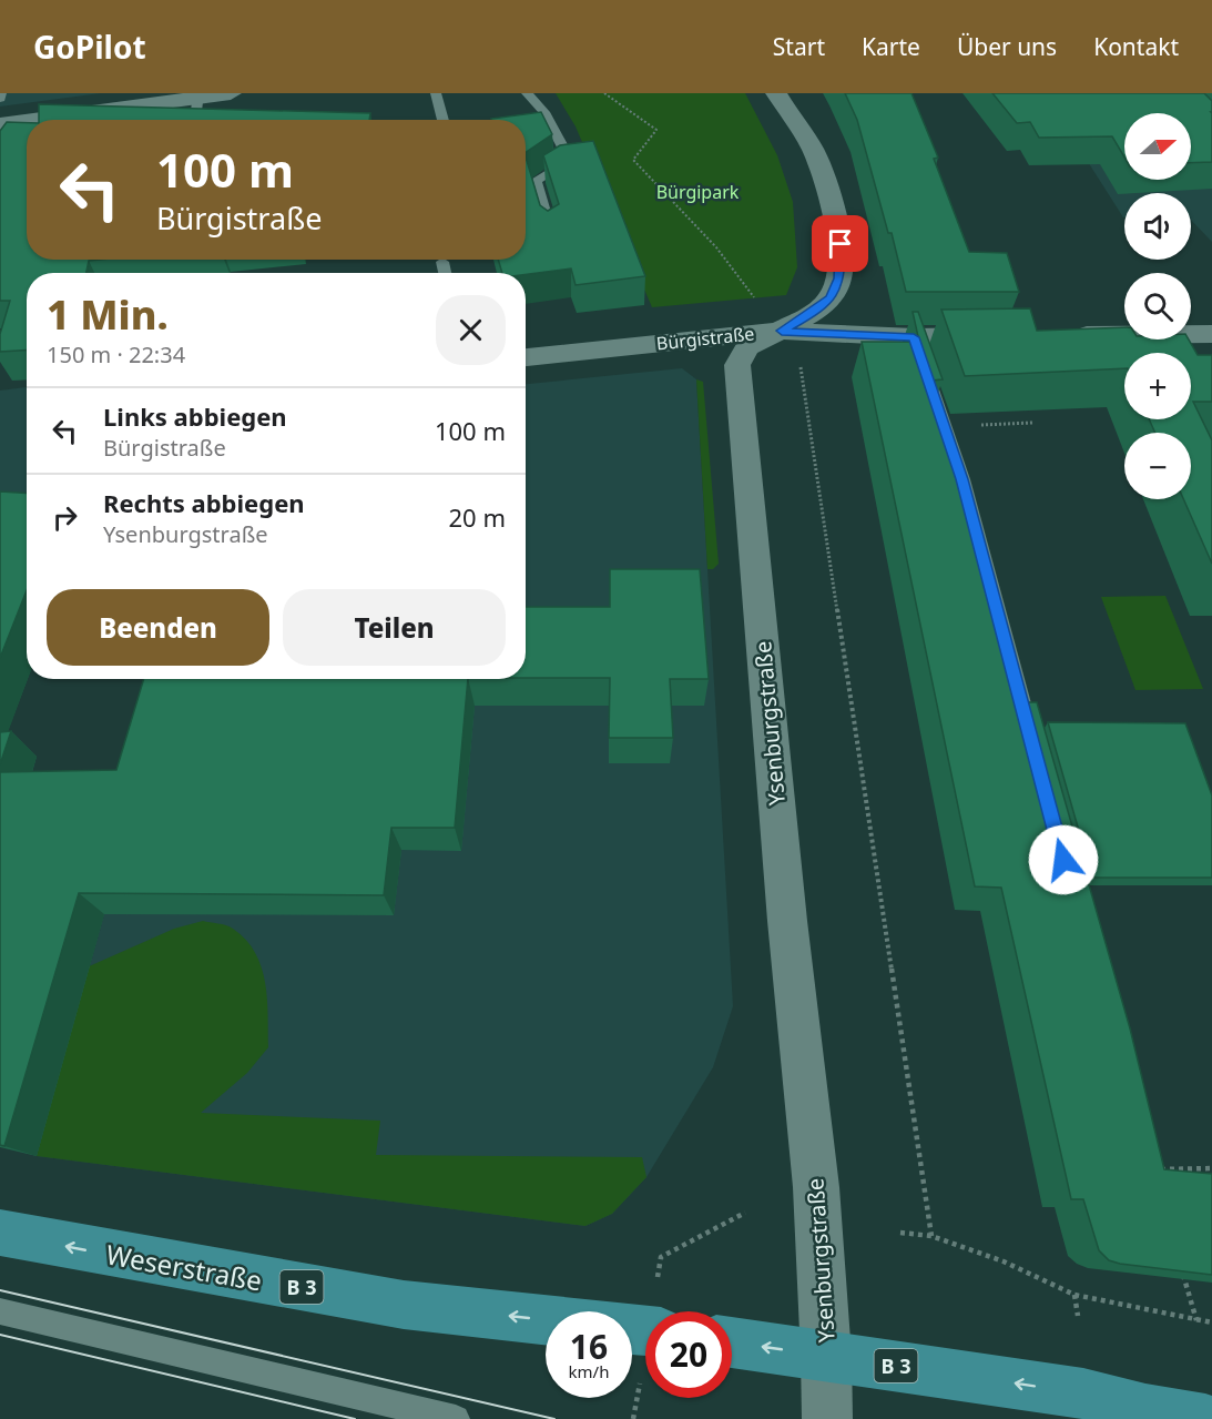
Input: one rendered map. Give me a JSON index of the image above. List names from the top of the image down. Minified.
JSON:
{"streets":{"main road":["Weserstraße","B 3"],"street":["Bürgistraße","Ysenburgstraße"]},"crossings":[["Bürgistraße","Ysenburgstraße"],["Ysenburgstraße","B 3"]],"one_way":["Weserstraße"],"parks":["Bürgipark"],"north":"right","page":{"header":"GoPilot","nav":["Start","Karte","Über uns","Kontakt"],"map_buttons":["+","−"],"turn":["100 m","Bürgistraße"],"heading":["1 Min.","150 m · 22:34"],"list":[{"name":"Links abbiegen","note":"Bürgistraße","value":"100 m"},{"name":"Rechts abbiegen","note":"Ysenburgstraße","value":"20 m"}],"buttons":["Beenden","Teilen"],"speed":"16 km/h","limit":"20"}}
